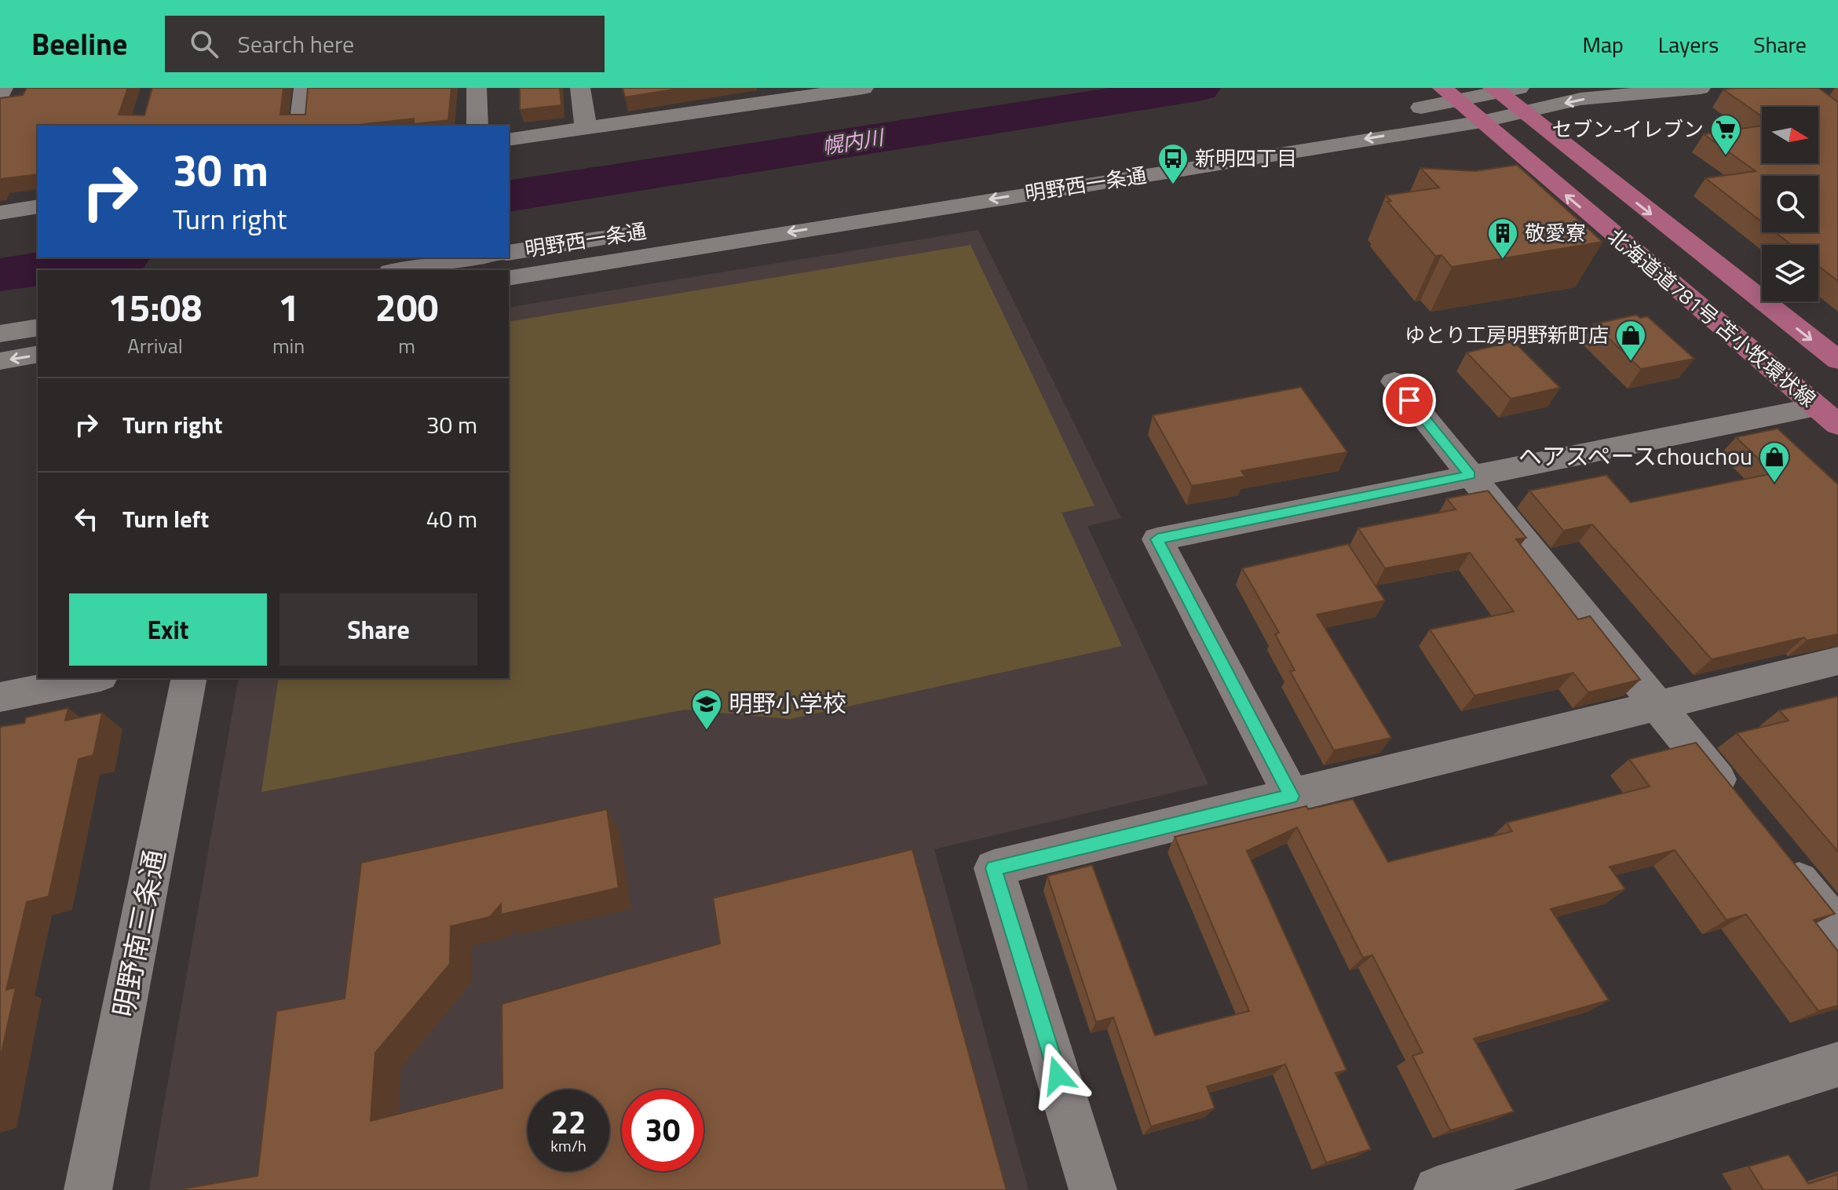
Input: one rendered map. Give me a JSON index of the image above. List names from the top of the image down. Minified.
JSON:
{"streets":{"main road":["北海道道781号 苫小牧環状線"],"street":["明野西一条通","明野南三条通"]},"crossings":[["明野西一条通","北海道道781号 苫小牧環状線"]],"water":["幌内川"],"places":{"supermarket":["セブン-イレブン"],"bus stop":["新明四丁目"],"building":["敬愛寮"],"shop":["ゆとり工房明野新町店","ヘアスペースchouchou"],"school or university":["明野小学校"]},"north":"right","page":{"header":"Beeline","search":"Search here","nav":["Map","Layers","Share"],"turn":["30 m","Turn right"],"eta":["15:08","Arrival","1","min","200","m"],"list":[{"name":"Turn right","value":"30 m"},{"name":"Turn left","value":"40 m"}],"buttons":["Exit","Share"],"speed":"22 km/h","limit":"30"}}
